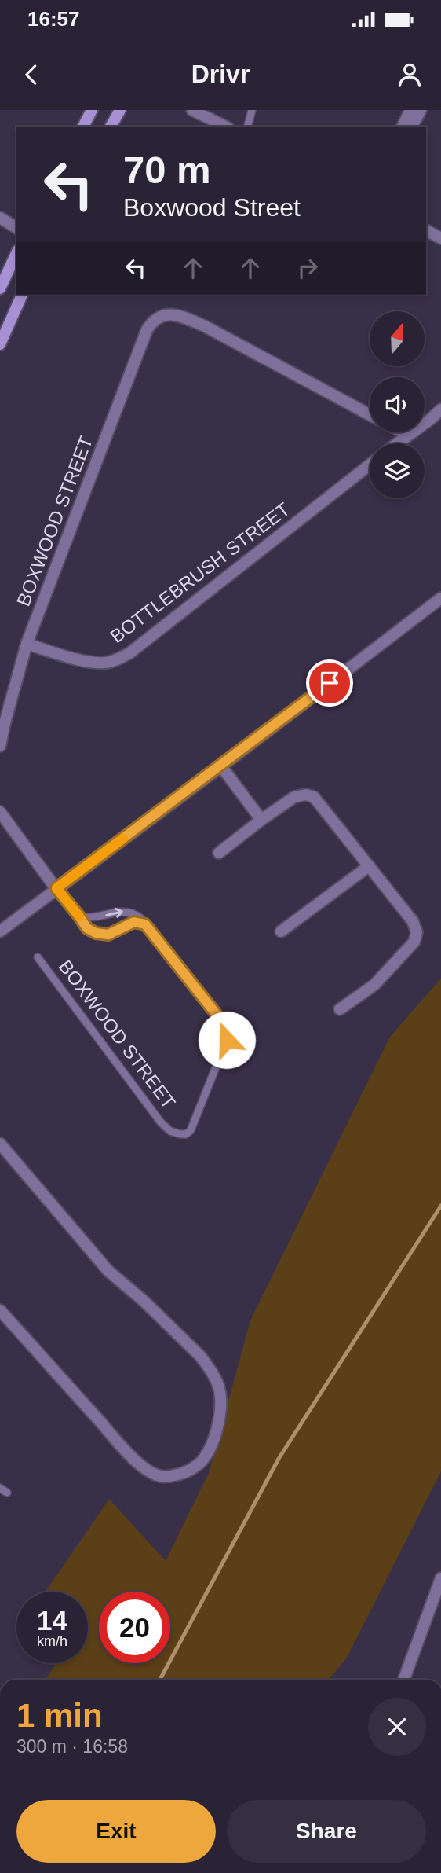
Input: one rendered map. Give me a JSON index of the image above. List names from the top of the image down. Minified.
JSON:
{"streets":{"street":["BOXWOOD STREET","BOTTLEBRUSH STREET"]},"crossings":[["BOXWOOD STREET","BOTTLEBRUSH STREET"]],"north":"top","page":{"status":"16:57","header":"Drivr","turn":["70 m","Boxwood Street"],"speed":"14 km/h","limit":"20","heading":["1 min","300 m · 16:58"],"buttons":["Exit","Share"]}}
